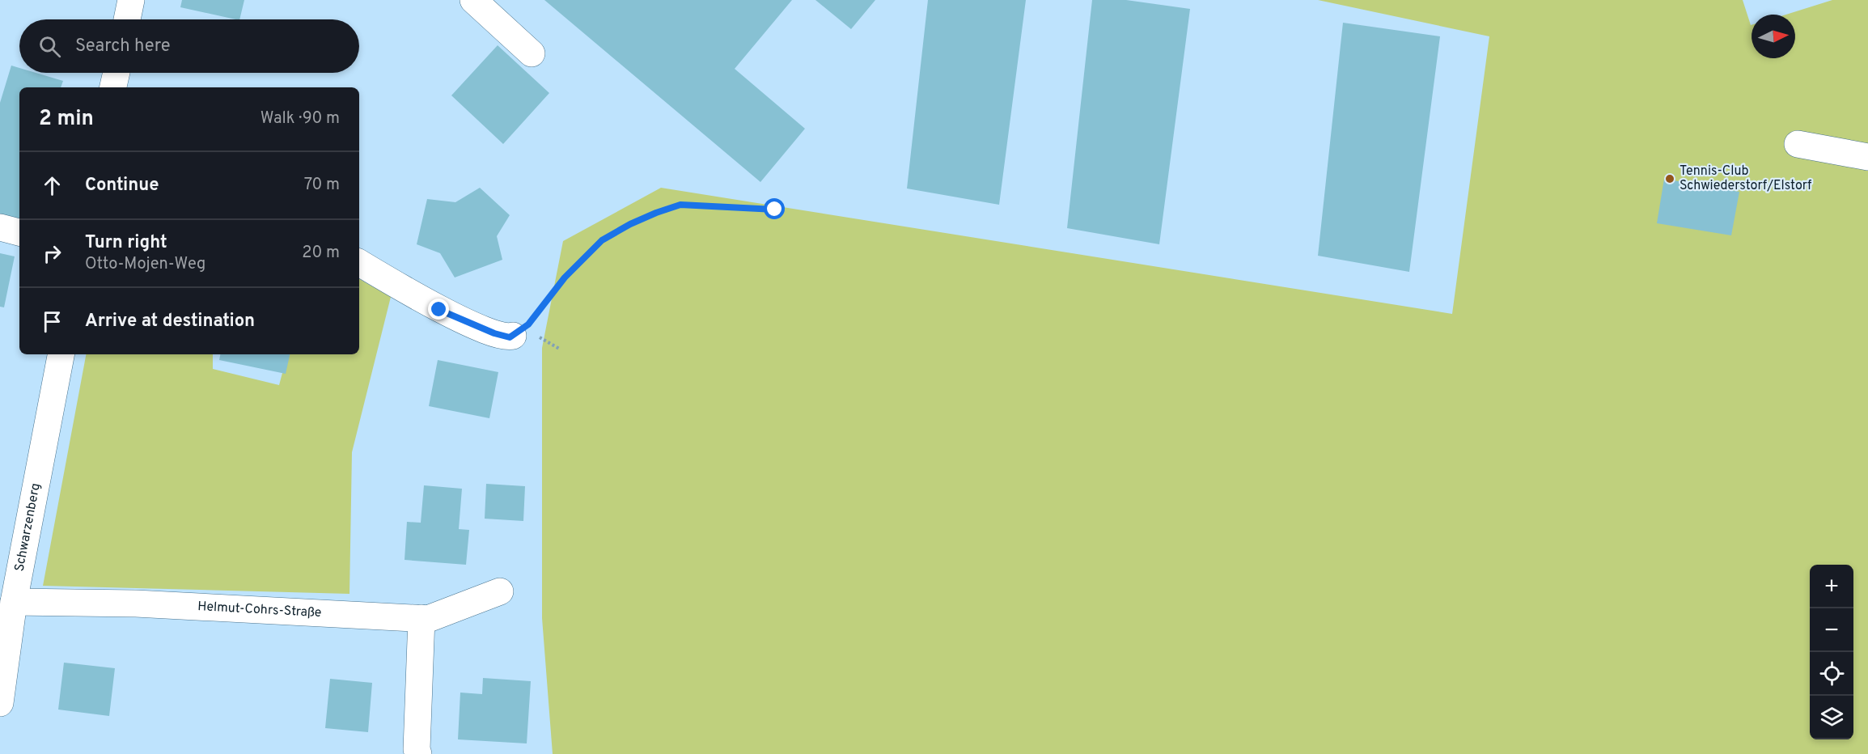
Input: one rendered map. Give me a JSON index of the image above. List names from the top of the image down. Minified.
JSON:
{"streets":{"street":["Schwarzenberg","Helmut-Cohrs-Straße"]},"crossings":[["Schwarzenberg","Helmut-Cohrs-Straße"]],"places":["Tennis-Club Schwiederstorf/Elstorf"],"north":"right","page":{"search":"Search here","heading":["2 min","Walk · 90 m"],"list":[["Continue","70 m"],["Turn right","Otto-Mojen-Weg","20 m"],"Arrive at destination"],"map_buttons":["+","−"]}}
